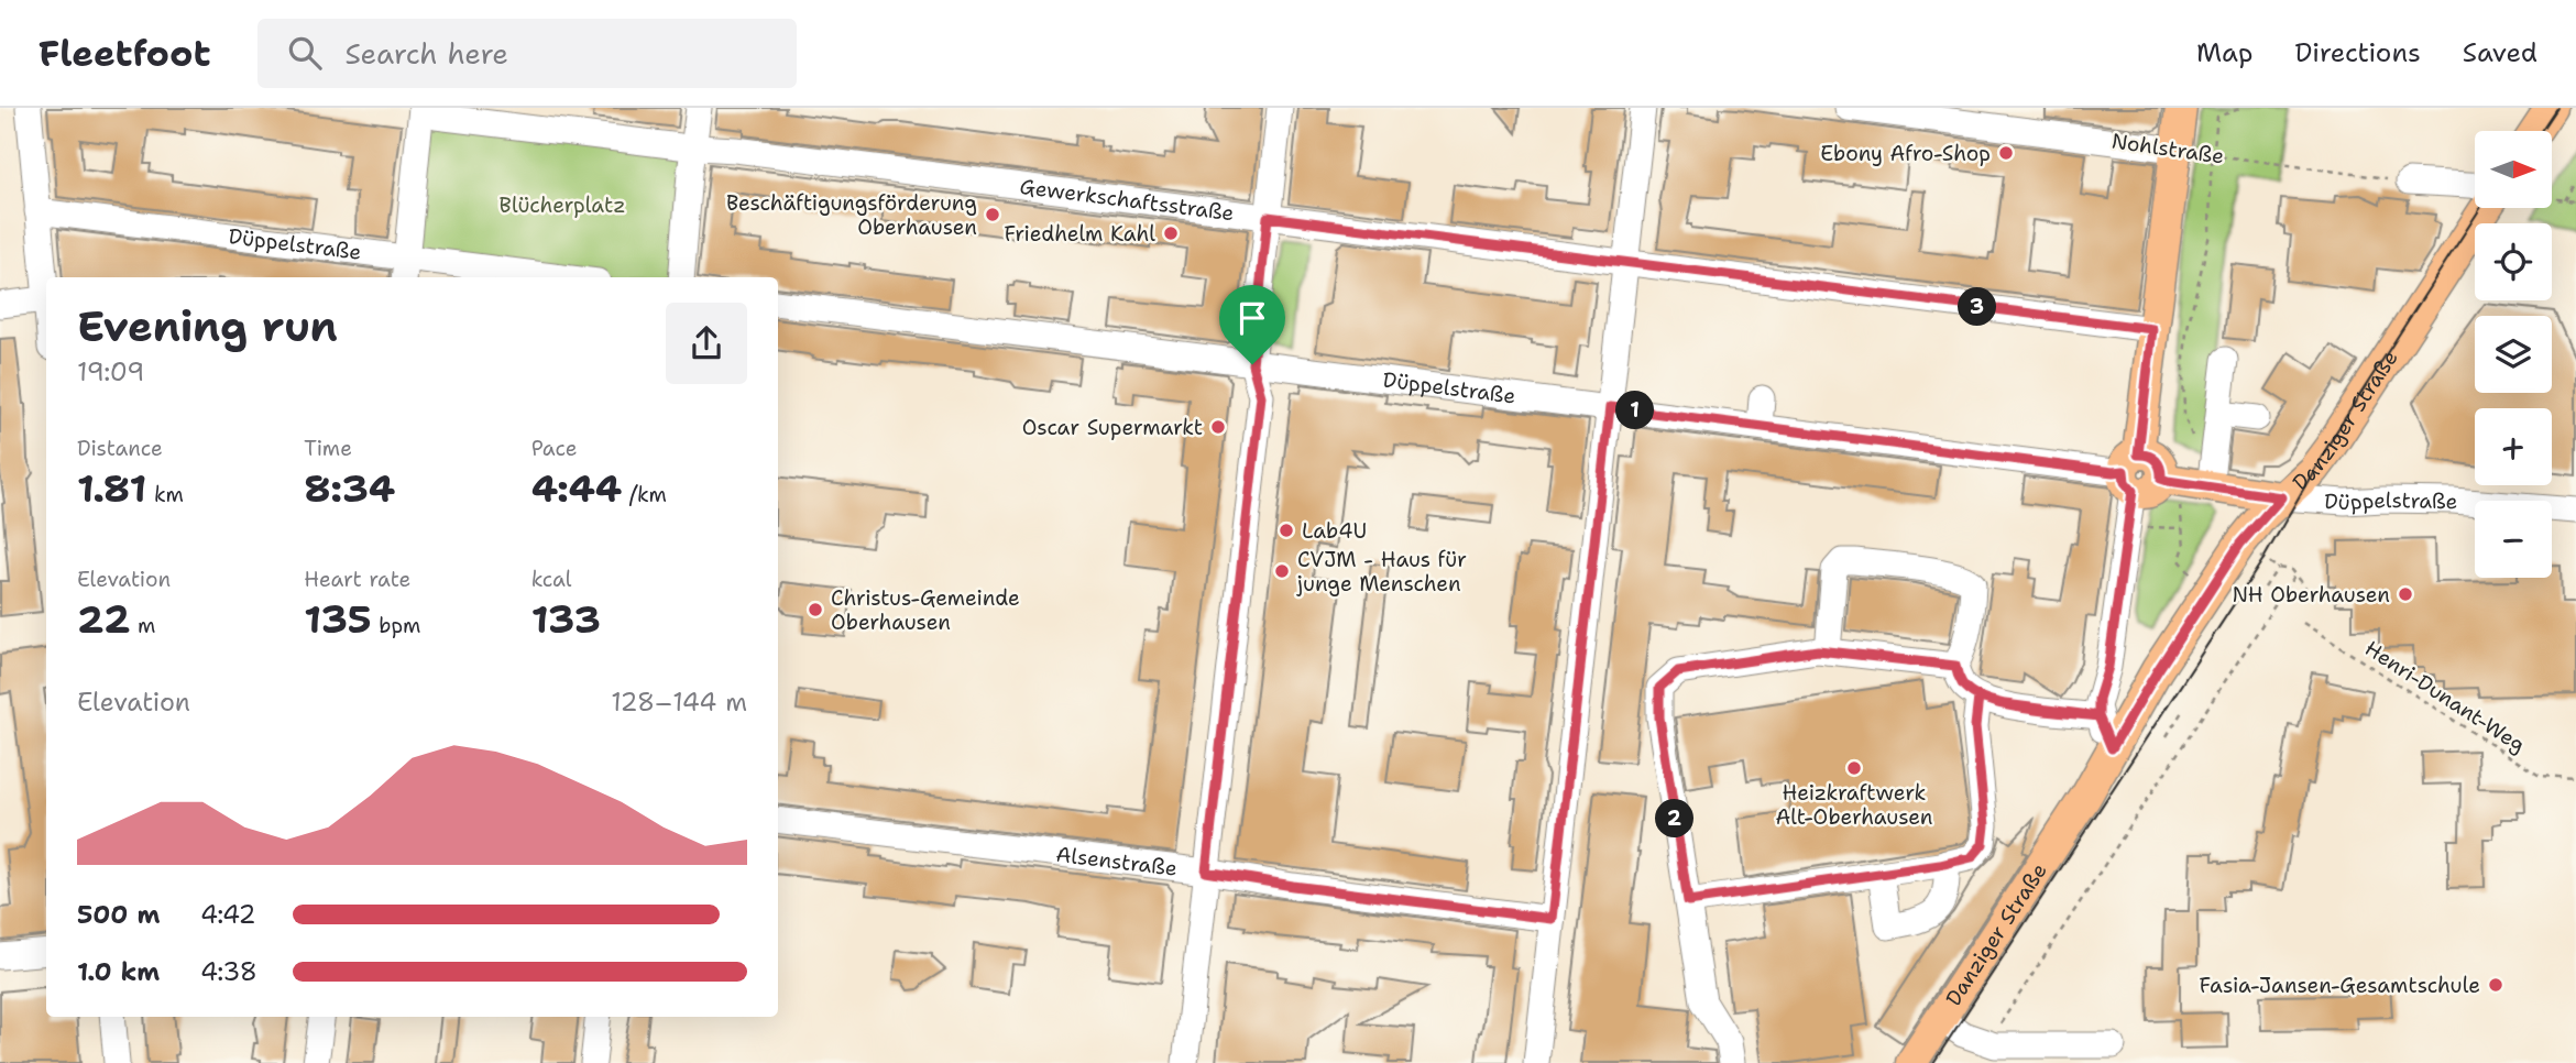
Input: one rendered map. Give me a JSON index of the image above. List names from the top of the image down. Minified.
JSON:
{"streets":{"main road":["Düppelstraße","Danziger Straße"],"street":["Nohlstraße","Gewerkschaftsstraße","Alsenstraße"],"path":["Henri-Dunant-Weg"]},"crossings":[["Düppelstraße","Danziger Straße"]],"parks":["Blücherplatz"],"places":["Ebony Afro-Shop","Beschäftigungsförderung Oberhausen","Friedhelm Kahl","Oscar Supermarkt","Lab4U","CVJM - Haus für junge Menschen","NH Oberhausen","Christus-Gemeinde Oberhausen","Heizkraftwerk Alt-Oberhausen","Fasia-Jansen-Gesamtschule"],"north":"right","page":{"header":"Fleetfoot","search":"Search here","nav":["Map","Directions","Saved"],"map_buttons":["+","−"],"heading":["Evening run","19:09"],"pins":["3","1","2"],"stats":[["Distance","1.81 km"],["Time","8:34"],["Pace","4:44 /km"],["Elevation","22 m"],["Heart rate","135 bpm"],["kcal","133"]],"chart":["Elevation","128–144 m"],"list":[{"name":"500 m","note":"4:42"},{"name":"1.0 km","note":"4:38"}]}}
